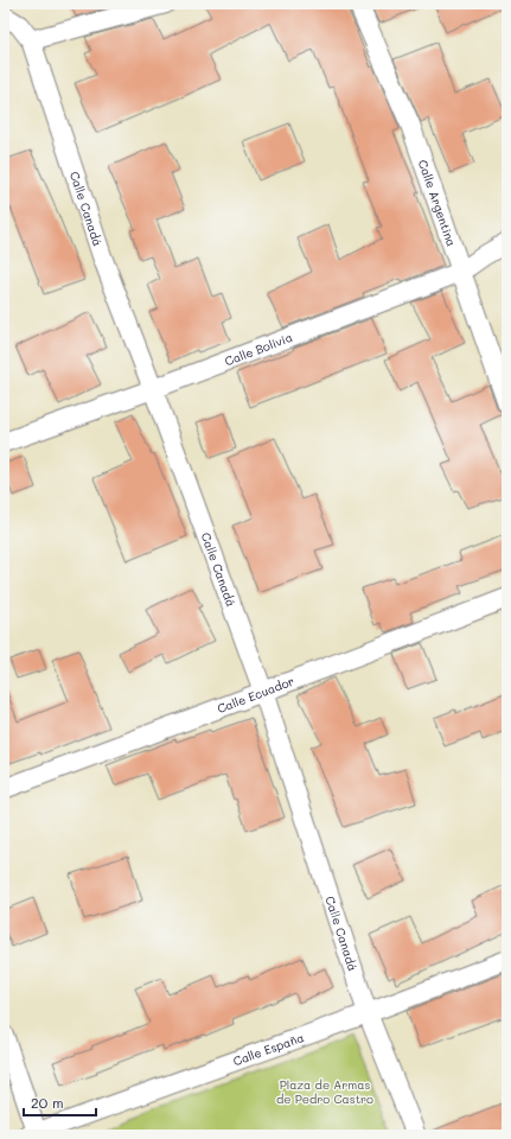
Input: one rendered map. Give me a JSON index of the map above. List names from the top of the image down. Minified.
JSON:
{"streets":{"street":["Calle Argentina","Calle Canadá","Calle Bolivia","Calle Ecuador","Calle España"]},"crossings":[["Calle Argentina","Calle Bolivia"],["Calle Canadá","Calle Bolivia"],["Calle Canadá","Calle Ecuador"],["Calle Canadá","Calle España"]],"parks":["Plaza de Armas de Pedro Castro"],"scale_bar":"20 m"}
